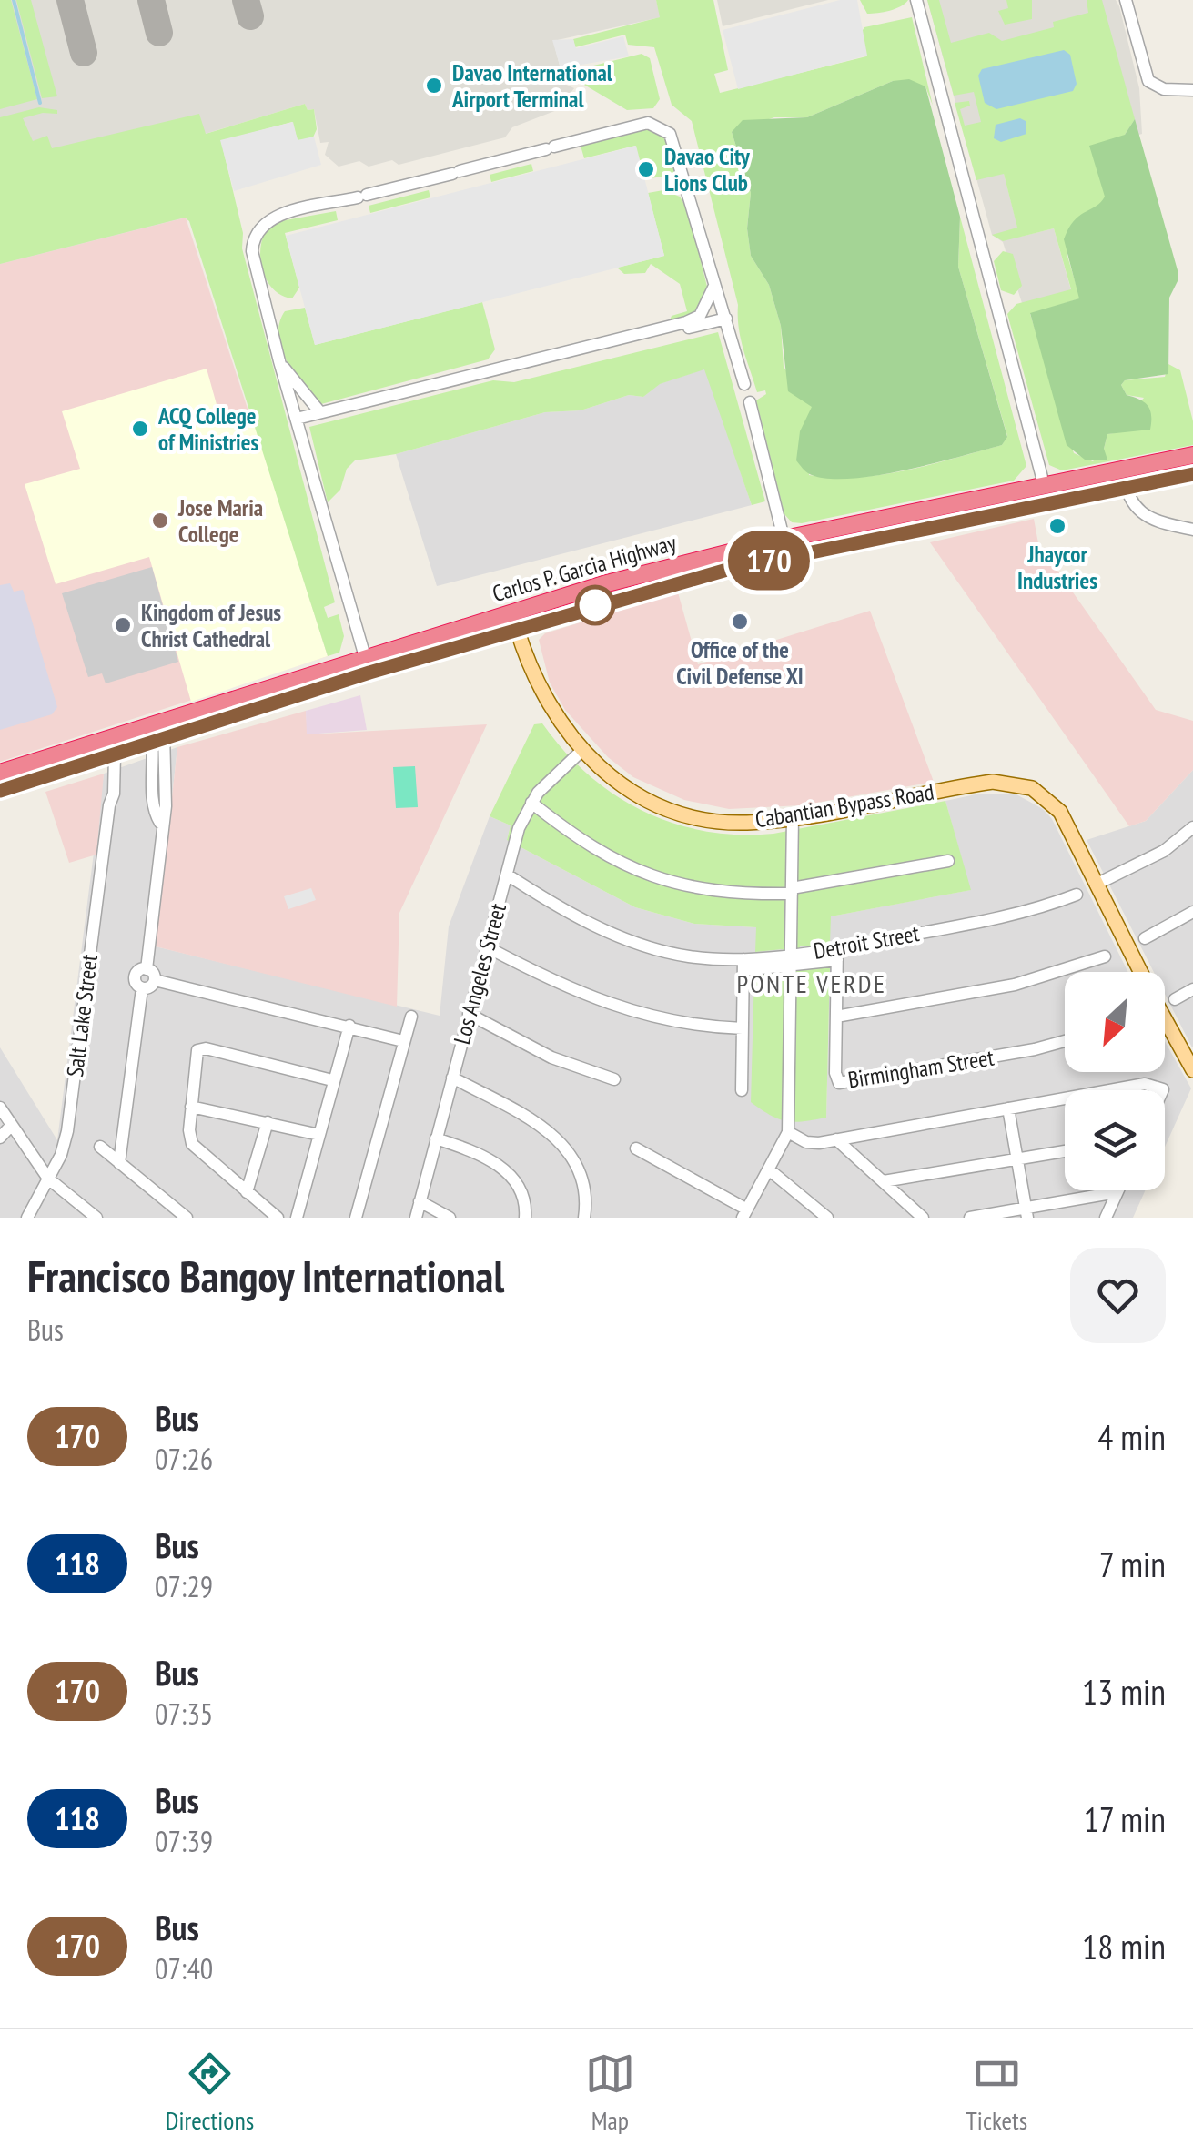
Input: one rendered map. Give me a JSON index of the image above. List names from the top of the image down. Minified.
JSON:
{"streets":{"highway":["Carlos P. Garcia Highway"],"main road":["Cabantian Bypass Road"],"street":["Detroit Street","Los Angeles Street","Salt Lake Street","Birmingham Street"]},"crossings":[["Carlos P. Garcia Highway","Cabantian Bypass Road"],["Carlos P. Garcia Highway","Salt Lake Street"],["Cabantian Bypass Road","Los Angeles Street"],["Detroit Street","Los Angeles Street"],["Detroit Street","Birmingham Street"]],"districts":["PONTE VERDE"],"places":["Davao International Airport Terminal","Davao City Lions Club","ACQ College of Ministries","Jose Maria College","Jhaycor Industries","Office of the Civil Defense XI","Kingdom of Jesus Christ Cathedral"],"lines":["bus line 170"],"north":"bottom left","page":{"on_map":"170","heading":["Francisco Bangoy International","Bus"],"list":[{"mark":"170","name":"Bus","note":"07:26","value":"4 min"},{"mark":"118","name":"Bus","note":"07:29","value":"7 min"},{"mark":"170","name":"Bus","note":"07:35","value":"13 min"},{"mark":"118","name":"Bus","note":"07:39","value":"17 min"},{"mark":"170","name":"Bus","note":"07:40","value":"18 min"}],"tabs":["Directions","Map","Tickets"]}}
